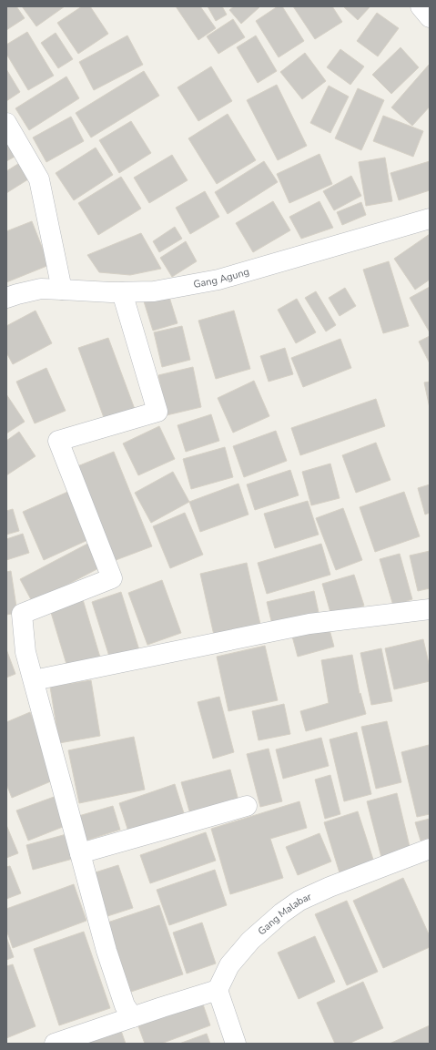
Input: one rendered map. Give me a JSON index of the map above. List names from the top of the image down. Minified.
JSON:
{"streets":{"street":["Gang Agung","Gang Malabar"]}}
